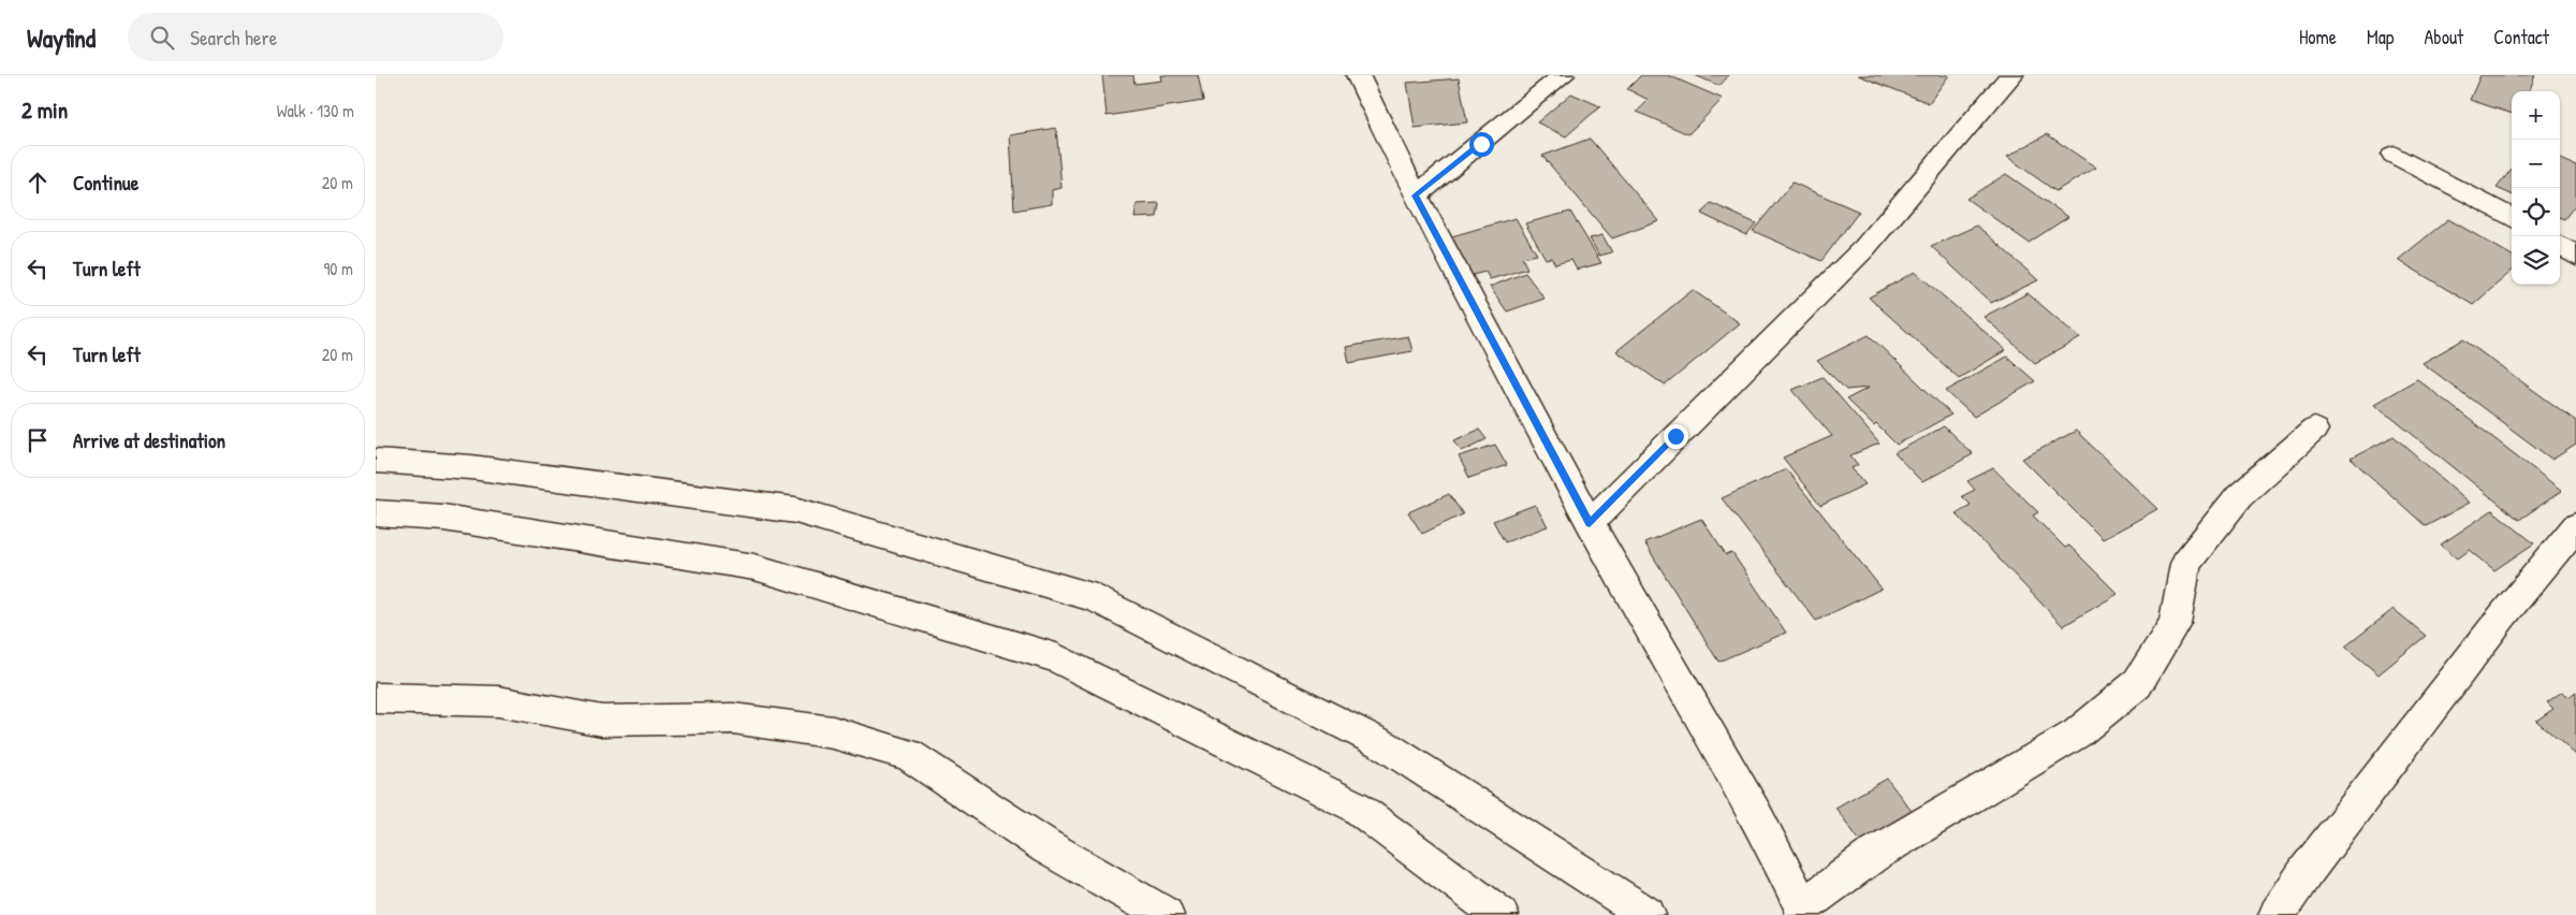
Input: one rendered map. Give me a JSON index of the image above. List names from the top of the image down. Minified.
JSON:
{"page":{"header":"Wayfind","search":"Search here","nav":["Home","Map","About","Contact"],"heading":["2 min","Walk · 130 m"],"map_buttons":["+","−"],"list":[["Continue","20 m"],["Turn left","90 m"],["Turn left","20 m"],"Arrive at destination"]}}
